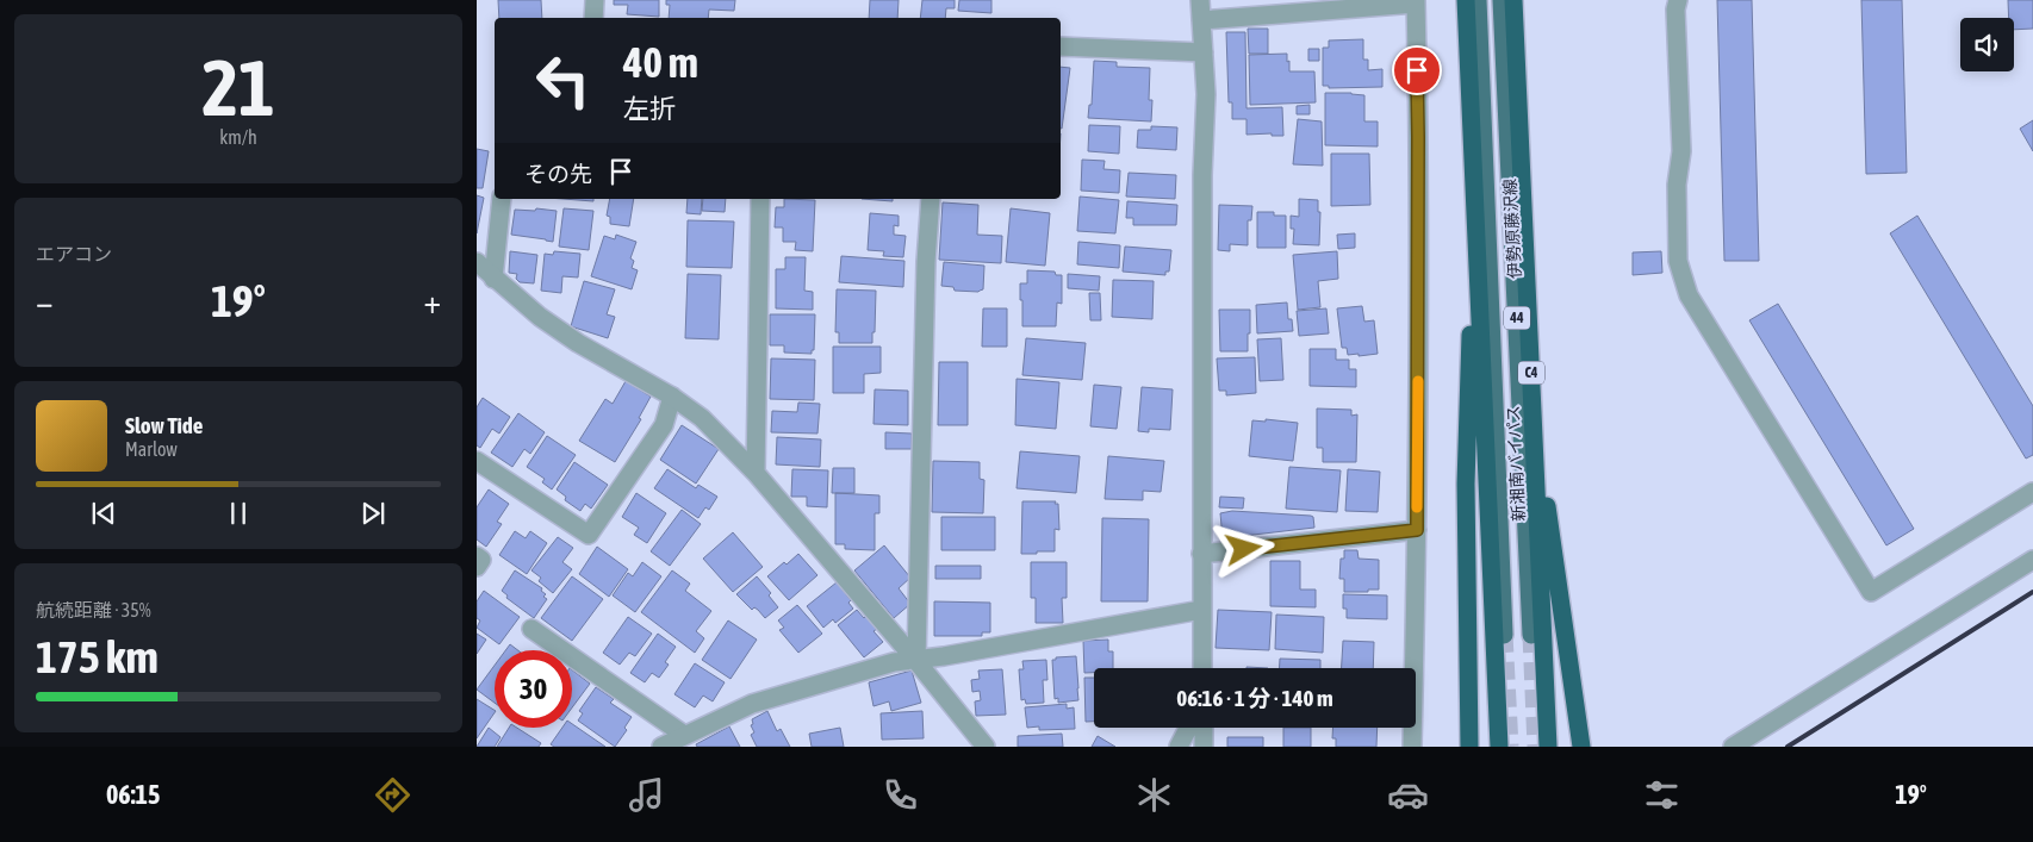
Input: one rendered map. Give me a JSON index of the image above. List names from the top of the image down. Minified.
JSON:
{"streets":{"highway":["C4","新湘南バイパス"],"main road":["伊勢原藤沢線","44"]},"page":{"tile":[["21","km/h"],"エアコン",["航続距離 · 35%","175 km"]],"turn":["40 m","左折"],"then":"その先","heat":["−","19°","+"],"song":["Slow Tide","Marlow"],"limit":"30","trip":"06:16 · 1 分 · 140 m","tabs":["06:15","19°"]}}
